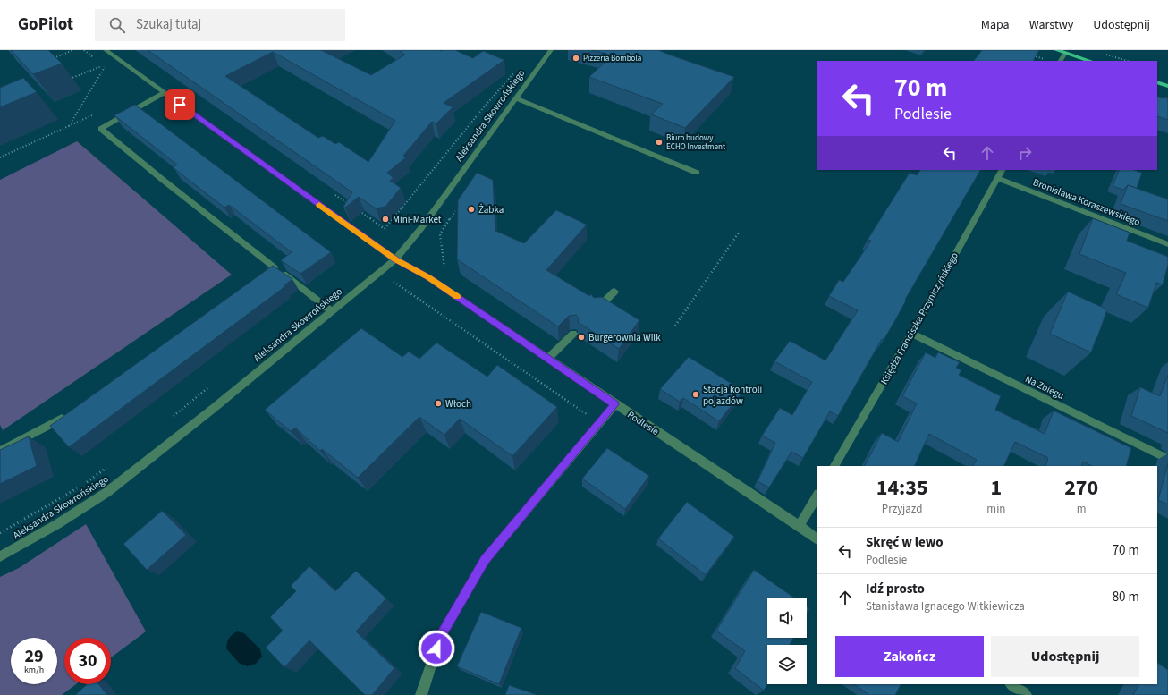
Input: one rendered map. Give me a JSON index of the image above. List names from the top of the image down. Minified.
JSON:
{"streets":{"street":["Aleksandra Skowrońskiego","Bronisława Koraszewskiego","Księdza Franciszka Przyniczyńskiego","Na Zbiegu","Podlesie"]},"crossings":[["Aleksandra Skowrońskiego","Podlesie"],["Bronisława Koraszewskiego","Księdza Franciszka Przyniczyńskiego"],["Księdza Franciszka Przyniczyńskiego","Na Zbiegu"]],"places":["Pizzeria Bombola","Biuro budowy ECHO Investment","Żabka","Mini-Market","Burgerownia Wilk","Stacja kontroli pojazdów","Włoch"],"page":{"header":"GoPilot","search":"Szukaj tutaj","nav":["Mapa","Warstwy","Udostępnij"],"turn":["70 m","Podlesie"],"eta":["14:35","Przyjazd","1","min","270","m"],"list":[{"name":"Skręć w lewo","note":"Podlesie","value":"70 m"},{"name":"Idź prosto","note":"Stanisława Ignacego Witkiewicza","value":"80 m"}],"buttons":["Zakończ","Udostępnij"],"speed":"29 km/h","limit":"30"}}
